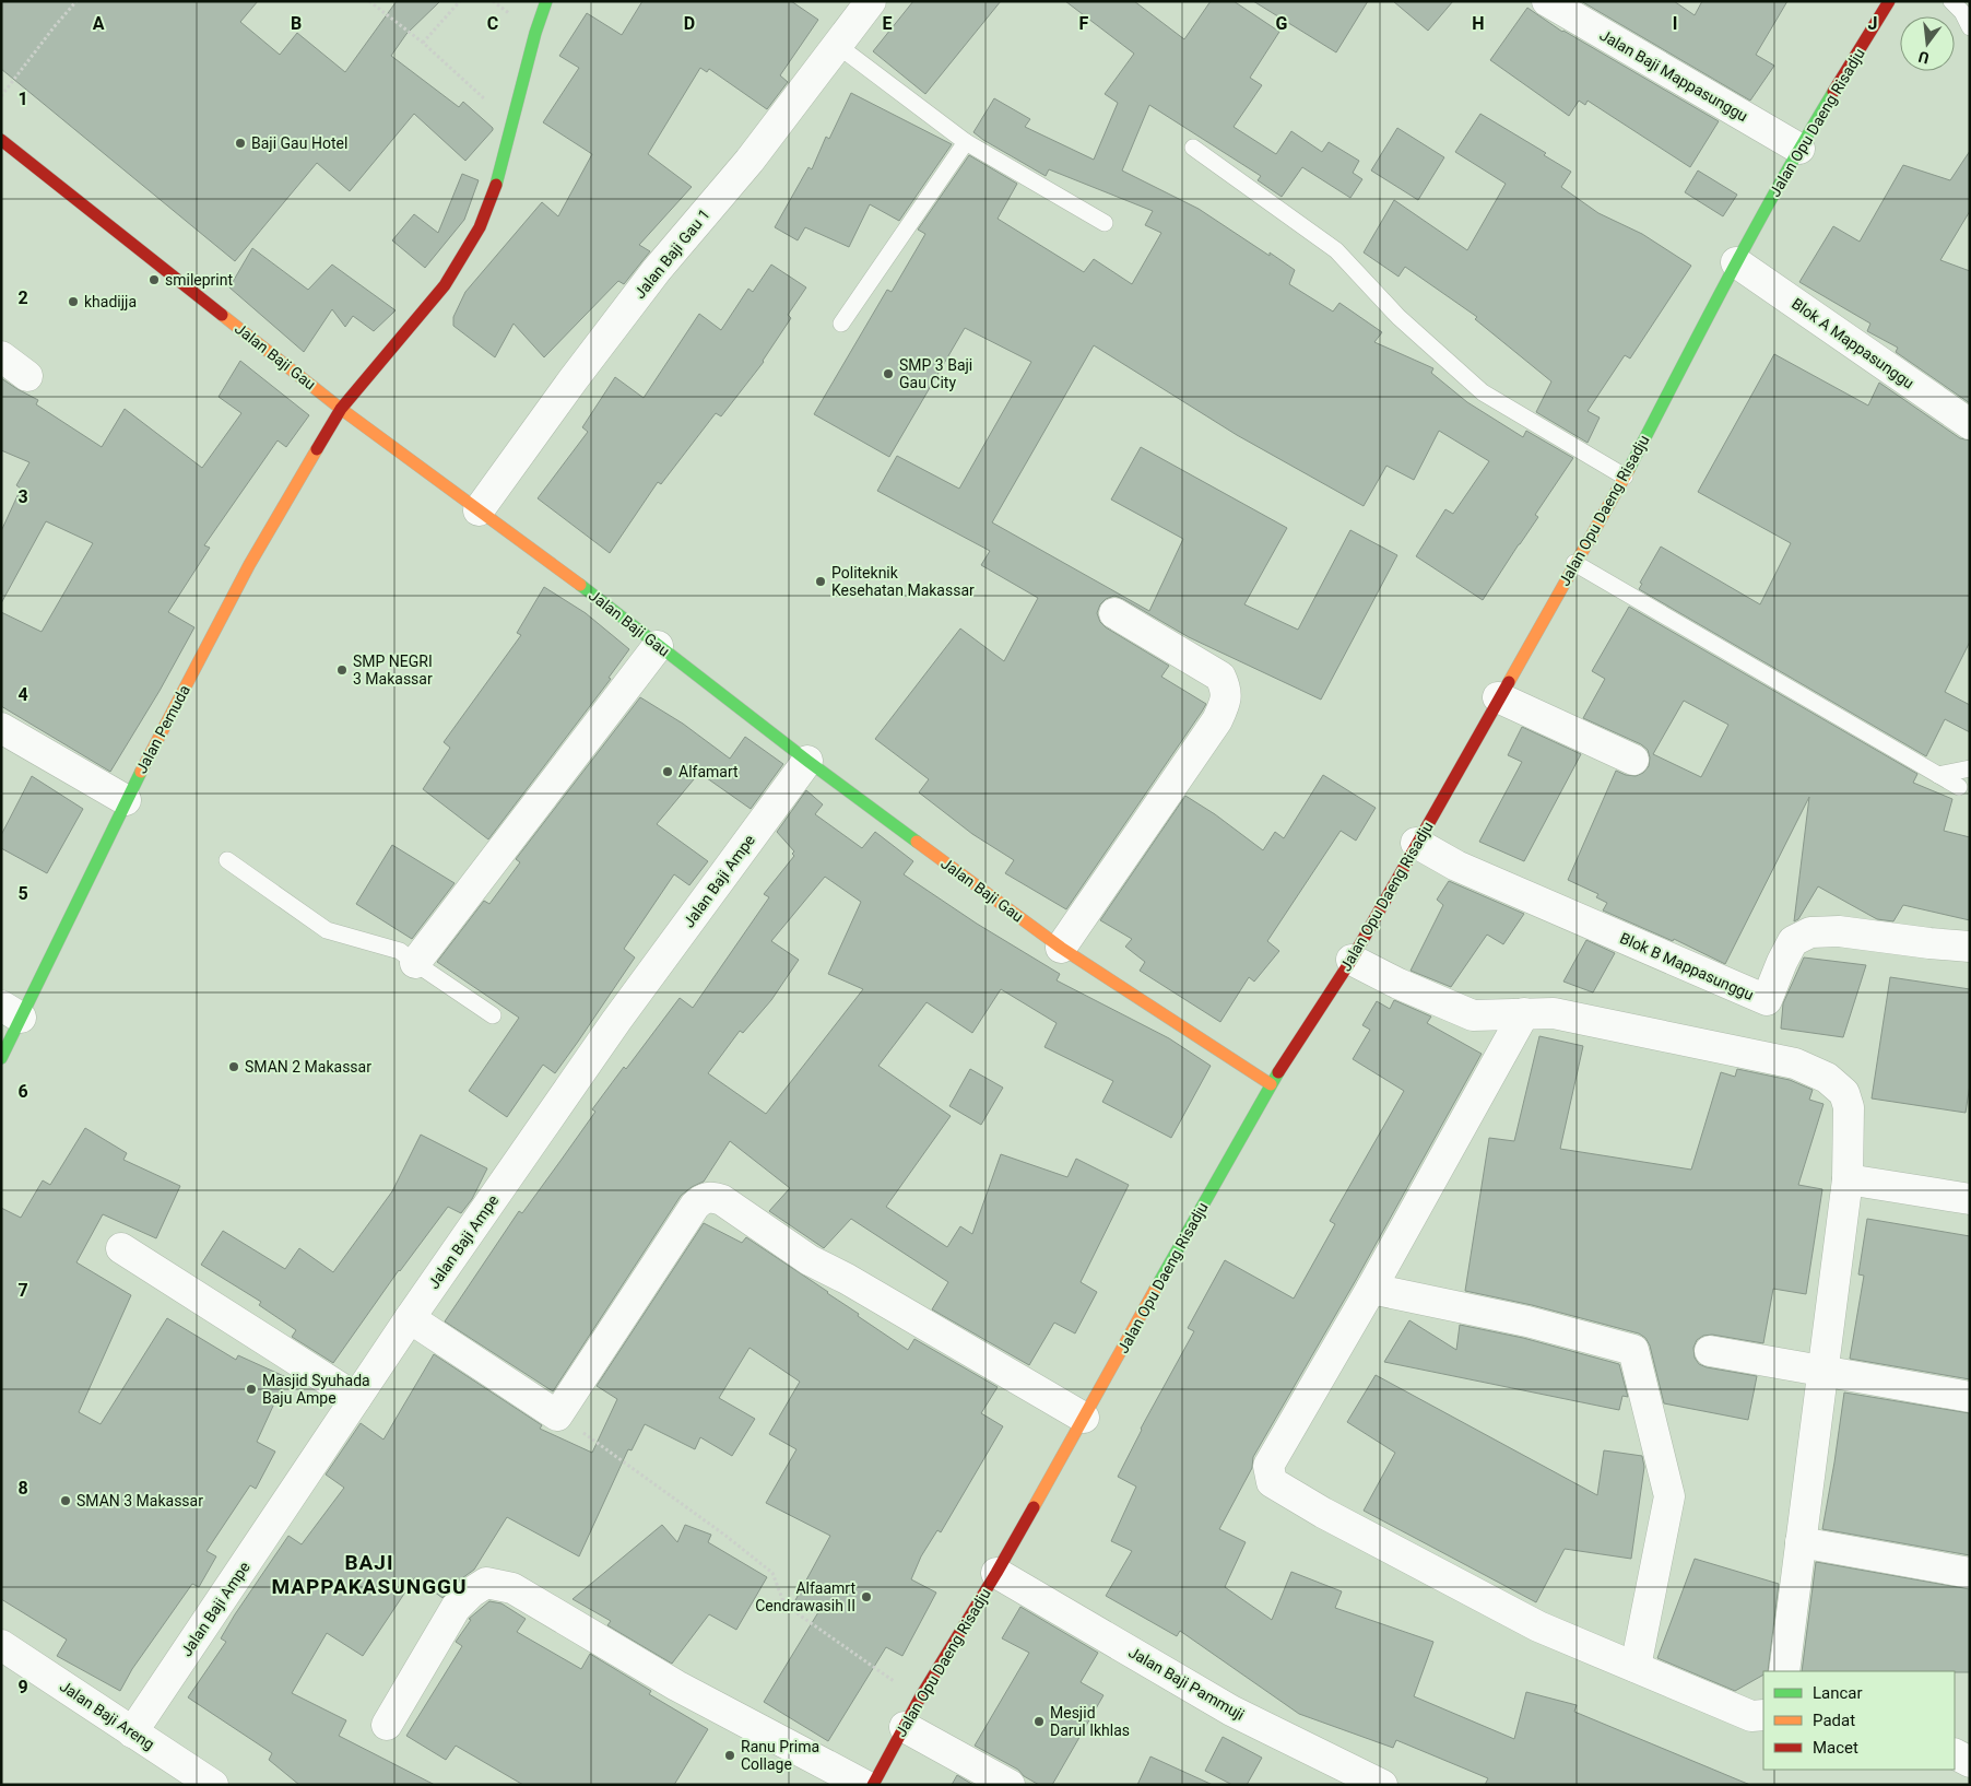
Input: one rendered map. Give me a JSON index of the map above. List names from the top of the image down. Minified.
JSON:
{"streets":{"street":["Jalan Baji Mappasunggu","Jalan Opu Daeng Risadju","Jalan Baji Gau 1","Blok A Mappasunggu","Jalan Baji Gau","Jalan Pemuda","Jalan Baji Ampe","Blok B Mappasunggu","Jalan Baji Pammuji","Jalan Baji Areng"]},"crossings":[["Jalan Baji Mappasunggu","Jalan Opu Daeng Risadju"],["Jalan Opu Daeng Risadju","Blok A Mappasunggu"],["Jalan Opu Daeng Risadju","Jalan Baji Gau"],["Jalan Opu Daeng Risadju","Blok B Mappasunggu"],["Jalan Opu Daeng Risadju","Jalan Baji Pammuji"],["Jalan Baji Gau 1","Jalan Baji Gau"],["Jalan Baji Gau","Jalan Pemuda"],["Jalan Baji Gau","Jalan Baji Ampe"],["Jalan Baji Ampe","Jalan Baji Areng"]],"districts":["BAJI MAPPAKASUNGGU"],"places":["Baji Gau Hotel","smileprint","khadijja","SMP 3 Baji Gau City","Politeknik Kesehatan Makassar","SMP NEGRI 3 Makassar","Alfamart","SMAN 2 Makassar","Masjid Syuhada Baju Ampe","SMAN 3 Makassar","Alfaamrt Cendrawasih II","Mesjid Darul Ikhlas","Ranu Prima Collage"],"legend":["Lancar","Padat","Macet"],"north":"bottom","grid":{"columns":["A","B","C","D","E","F","G","H","I","J"],"rows":["1","2","3","4","5","6","7","8","9"]}}
